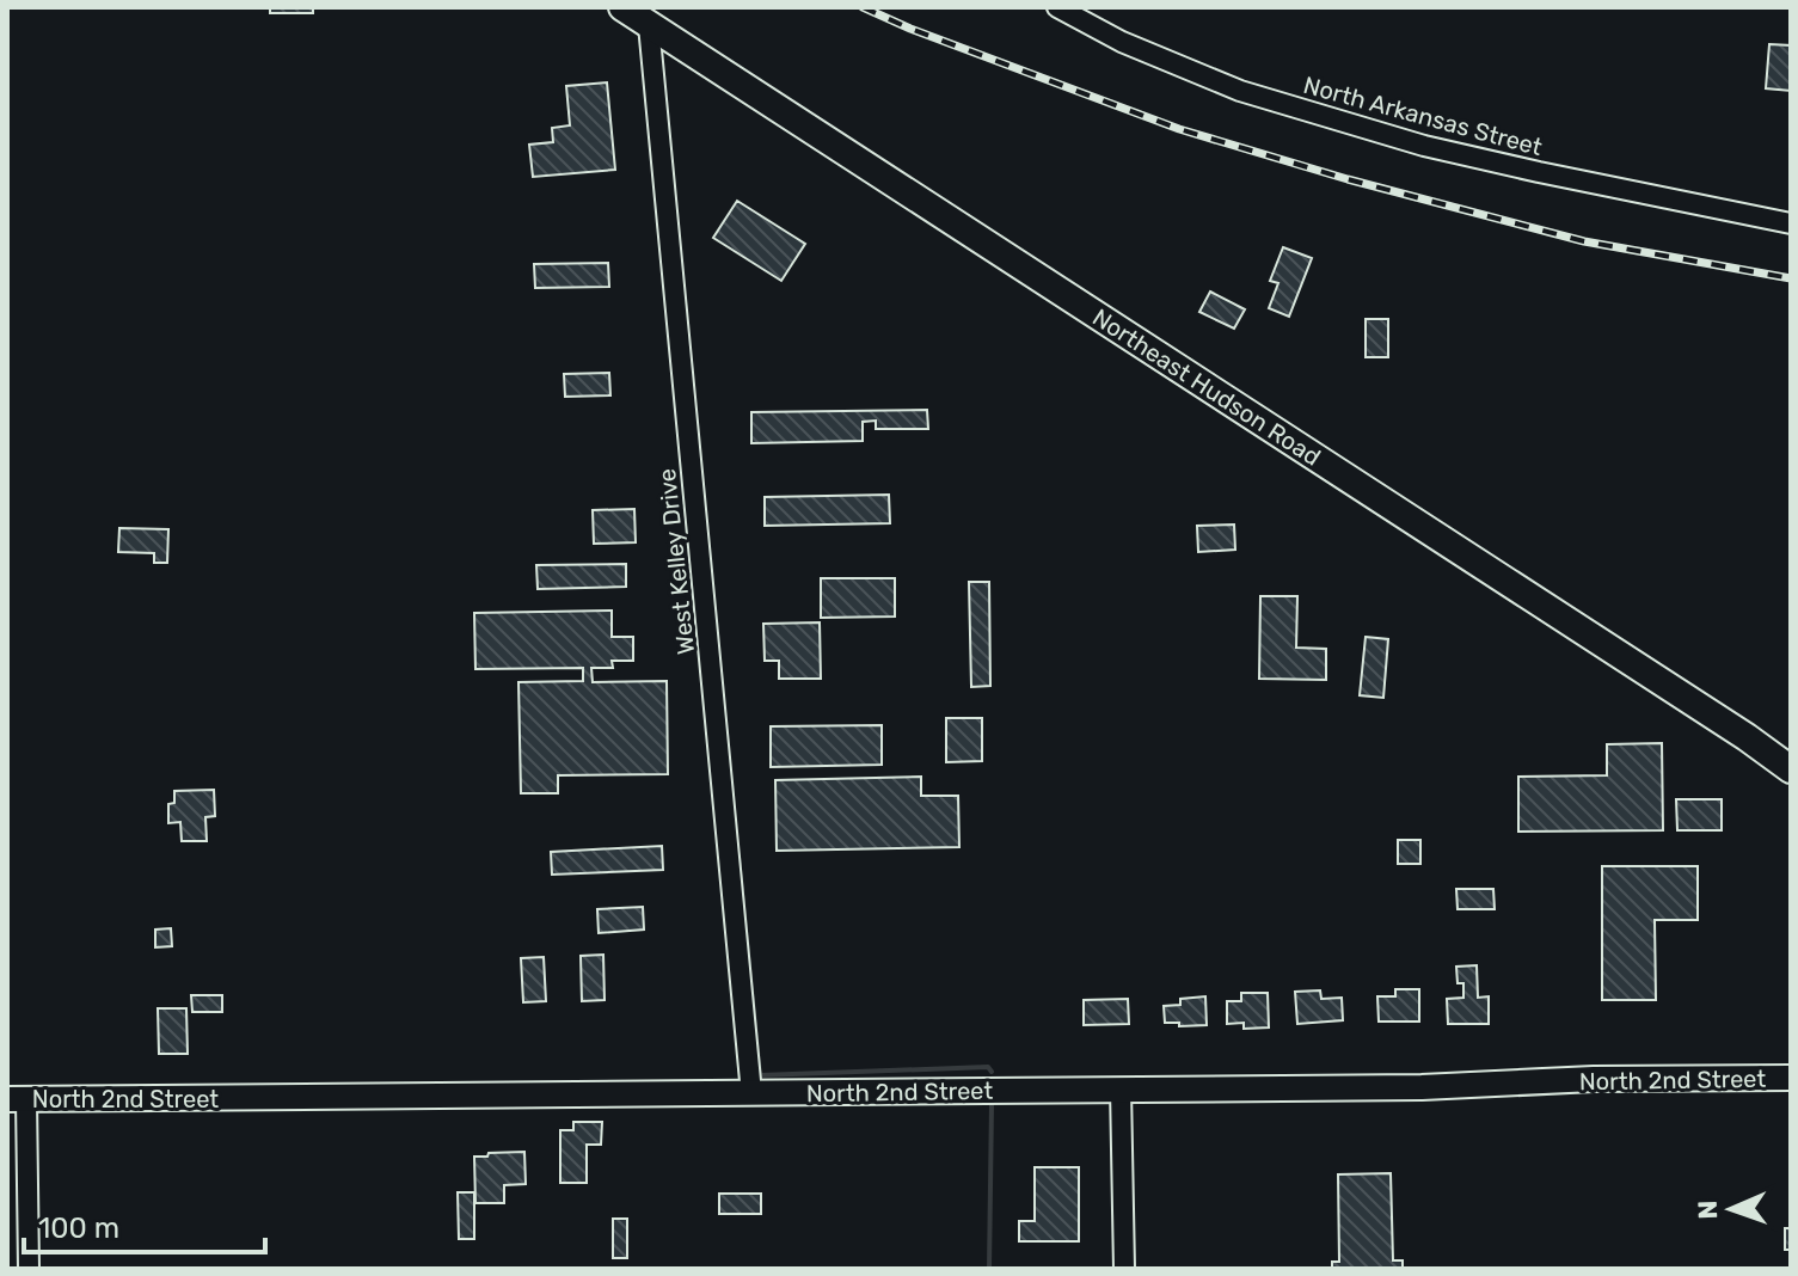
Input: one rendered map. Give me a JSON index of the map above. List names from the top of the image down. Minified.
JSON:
{"streets":{"highway":["Northeast Hudson Road"],"main road":["North 2nd Street"],"street":["North Arkansas Street","West Kelley Drive"]},"crossings":[["Northeast Hudson Road","West Kelley Drive"],["West Kelley Drive","North 2nd Street"]],"scale_bar":"100 m","north":"left"}
